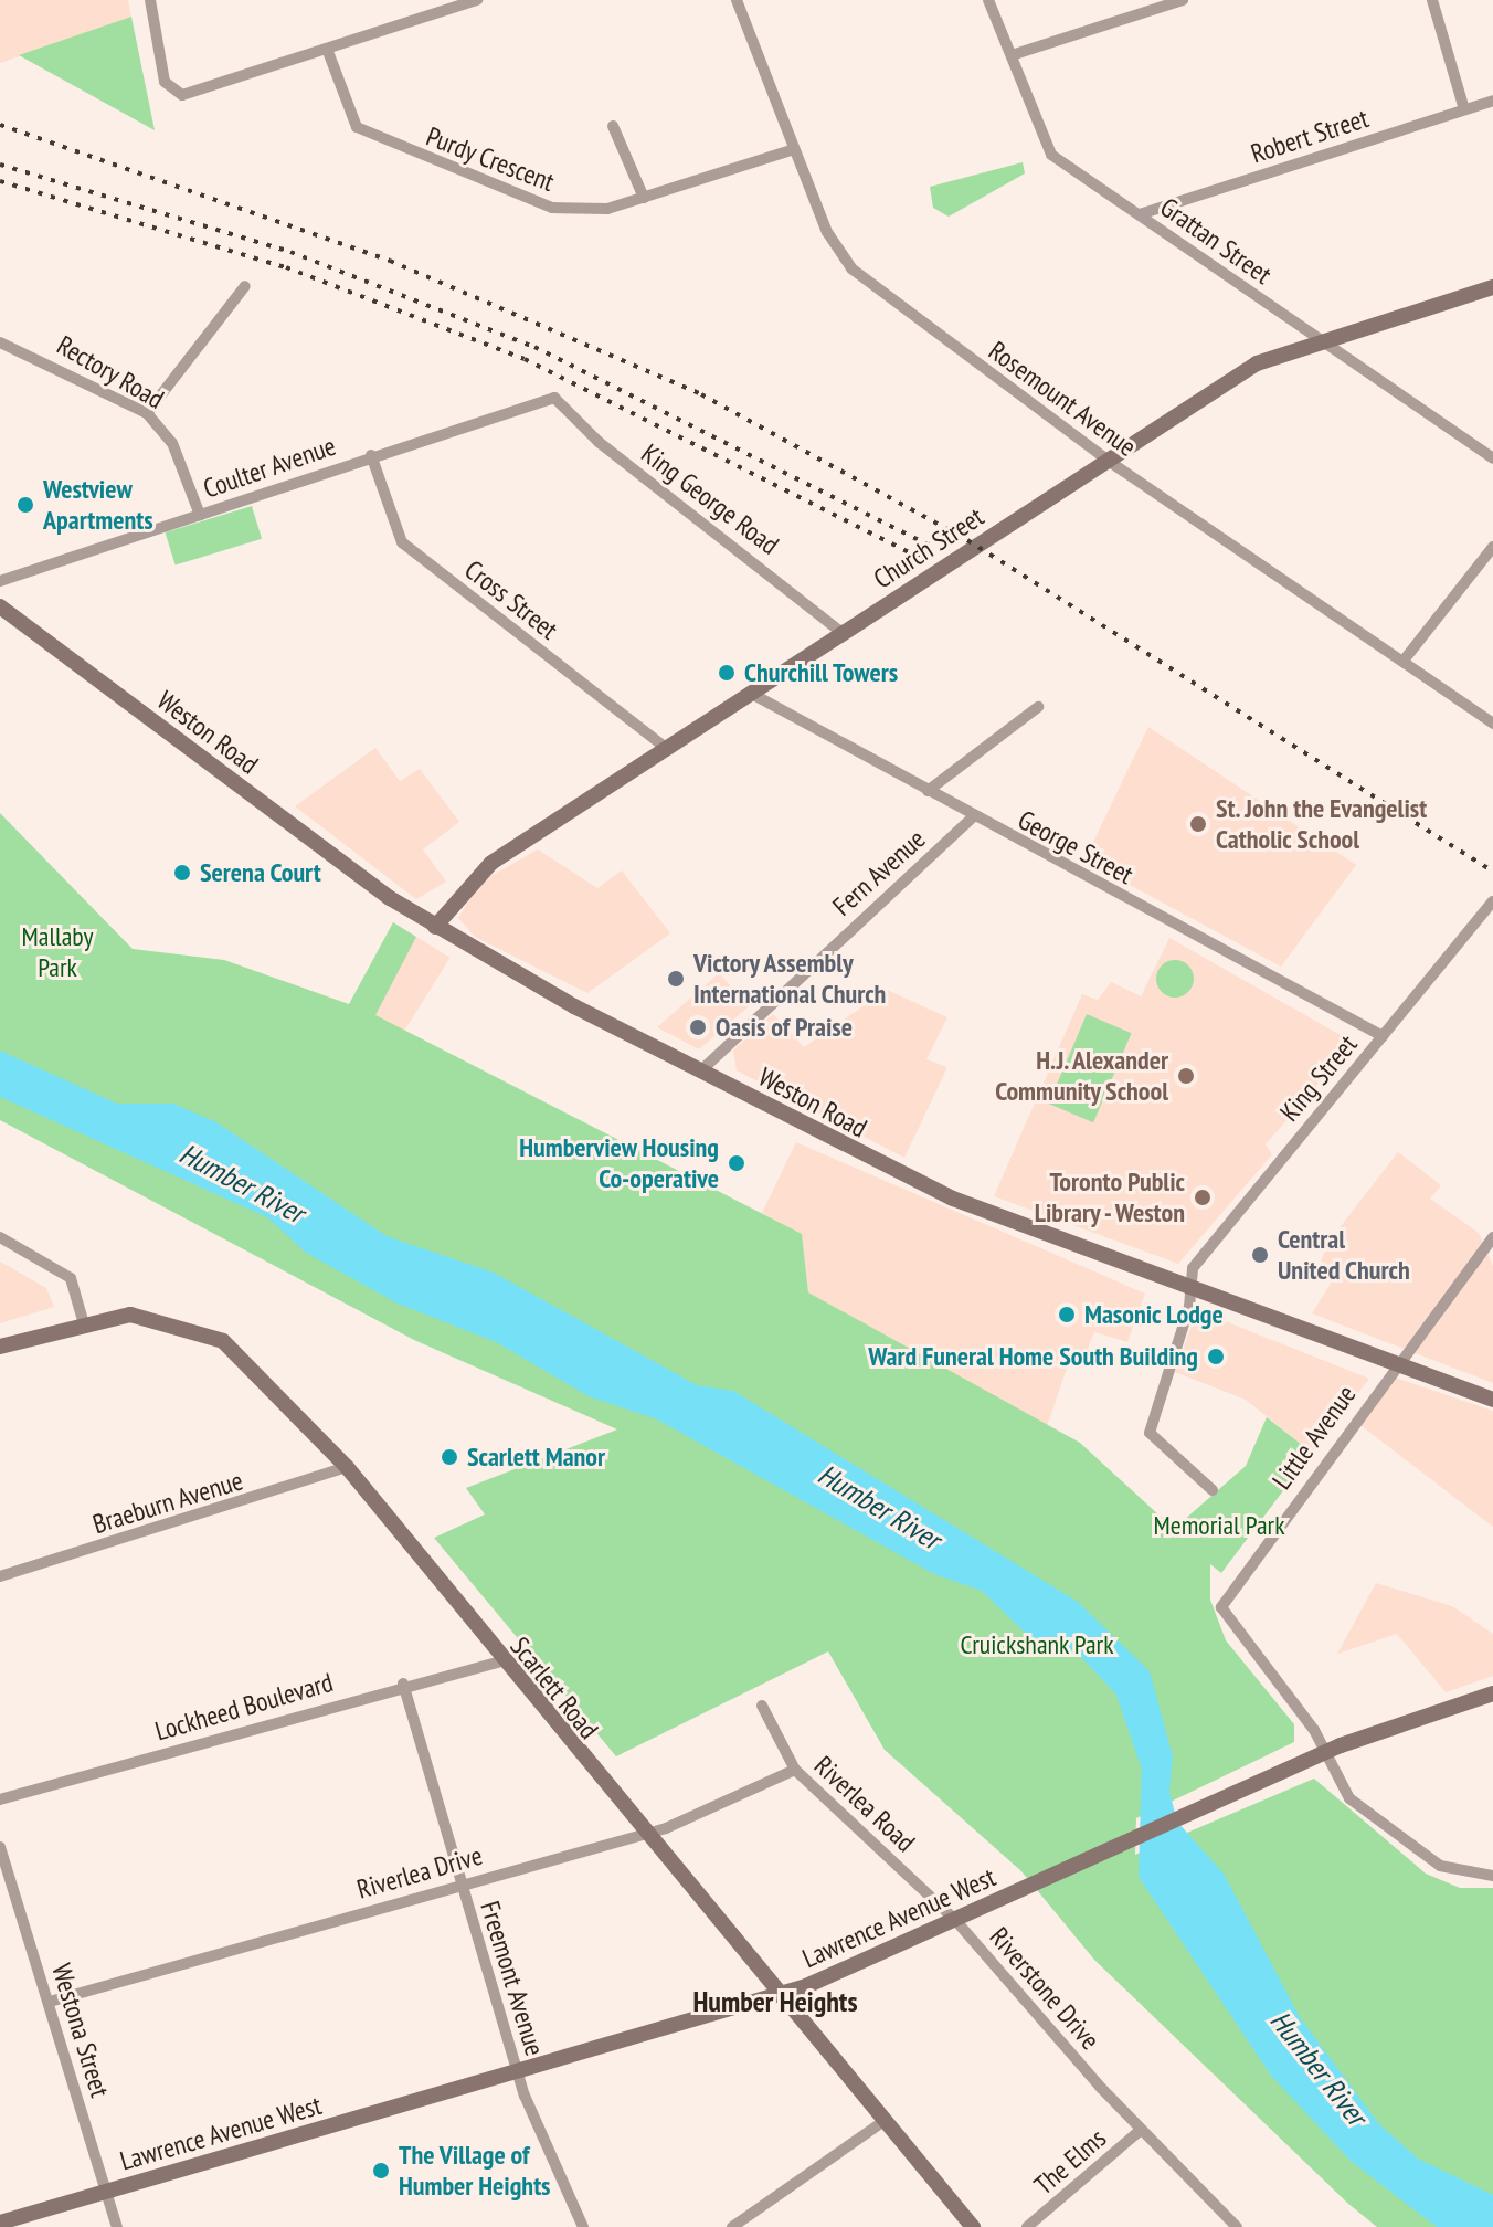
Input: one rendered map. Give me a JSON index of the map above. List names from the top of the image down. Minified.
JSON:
{"streets":{"main road":["Church Street","Weston Road","Scarlett Road","Lawrence Avenue West"],"street":["Robert Street","Purdy Crescent","Grattan Street","Rectory Road","Rosemount Avenue","Coulter Avenue","King George Road","Cross Street","George Street","Fern Avenue","King Street","Little Avenue","Braeburn Avenue","Lockheed Boulevard","Riverlea Road","Riverlea Drive","Freemont Avenue","Riverstone Drive","Westona Street","The Elms"]},"crossings":[["Robert Street","Grattan Street"],["Purdy Crescent","Rosemount Avenue"],["Grattan Street","Church Street"],["Rectory Road","Coulter Avenue"],["Rosemount Avenue","Church Street"],["Coulter Avenue","King George Road"],["Coulter Avenue","Cross Street"],["King George Road","Church Street"],["Church Street","Cross Street"],["Church Street","Weston Road"],["Church Street","George Street"],["Weston Road","Fern Avenue"],["Weston Road","King Street"],["Weston Road","Little Avenue"],["George Street","Fern Avenue"],["George Street","King Street"],["Little Avenue","Lawrence Avenue West"],["Braeburn Avenue","Scarlett Road"],["Scarlett Road","Lockheed Boulevard"],["Scarlett Road","Riverlea Drive"],["Scarlett Road","Lawrence Avenue West"],["Lockheed Boulevard","Freemont Avenue"],["Riverlea Road","Riverlea Drive"],["Riverlea Road","Lawrence Avenue West"],["Riverlea Road","Riverstone Drive"],["Riverlea Drive","Freemont Avenue"],["Riverlea Drive","Westona Street"],["Lawrence Avenue West","Freemont Avenue"],["Lawrence Avenue West","Riverstone Drive"],["Lawrence Avenue West","Westona Street"],["Riverstone Drive","The Elms"]],"districts":["Humber Heights"],"water":["Humber River"],"parks":["Mallaby Park","Memorial Park","Cruickshank Park"],"places":["Westview Apartments","Churchill Towers","St. John the Evangelist Catholic School","Serena Court","Victory Assembly International Church","Oasis of Praise","H.J. Alexander Community School","Humberview Housing Co-operative","Toronto Public Library - Weston","Central United Church","Masonic Lodge","Ward Funeral Home South Building","Scarlett Manor","The Village of Humber Heights"]}
